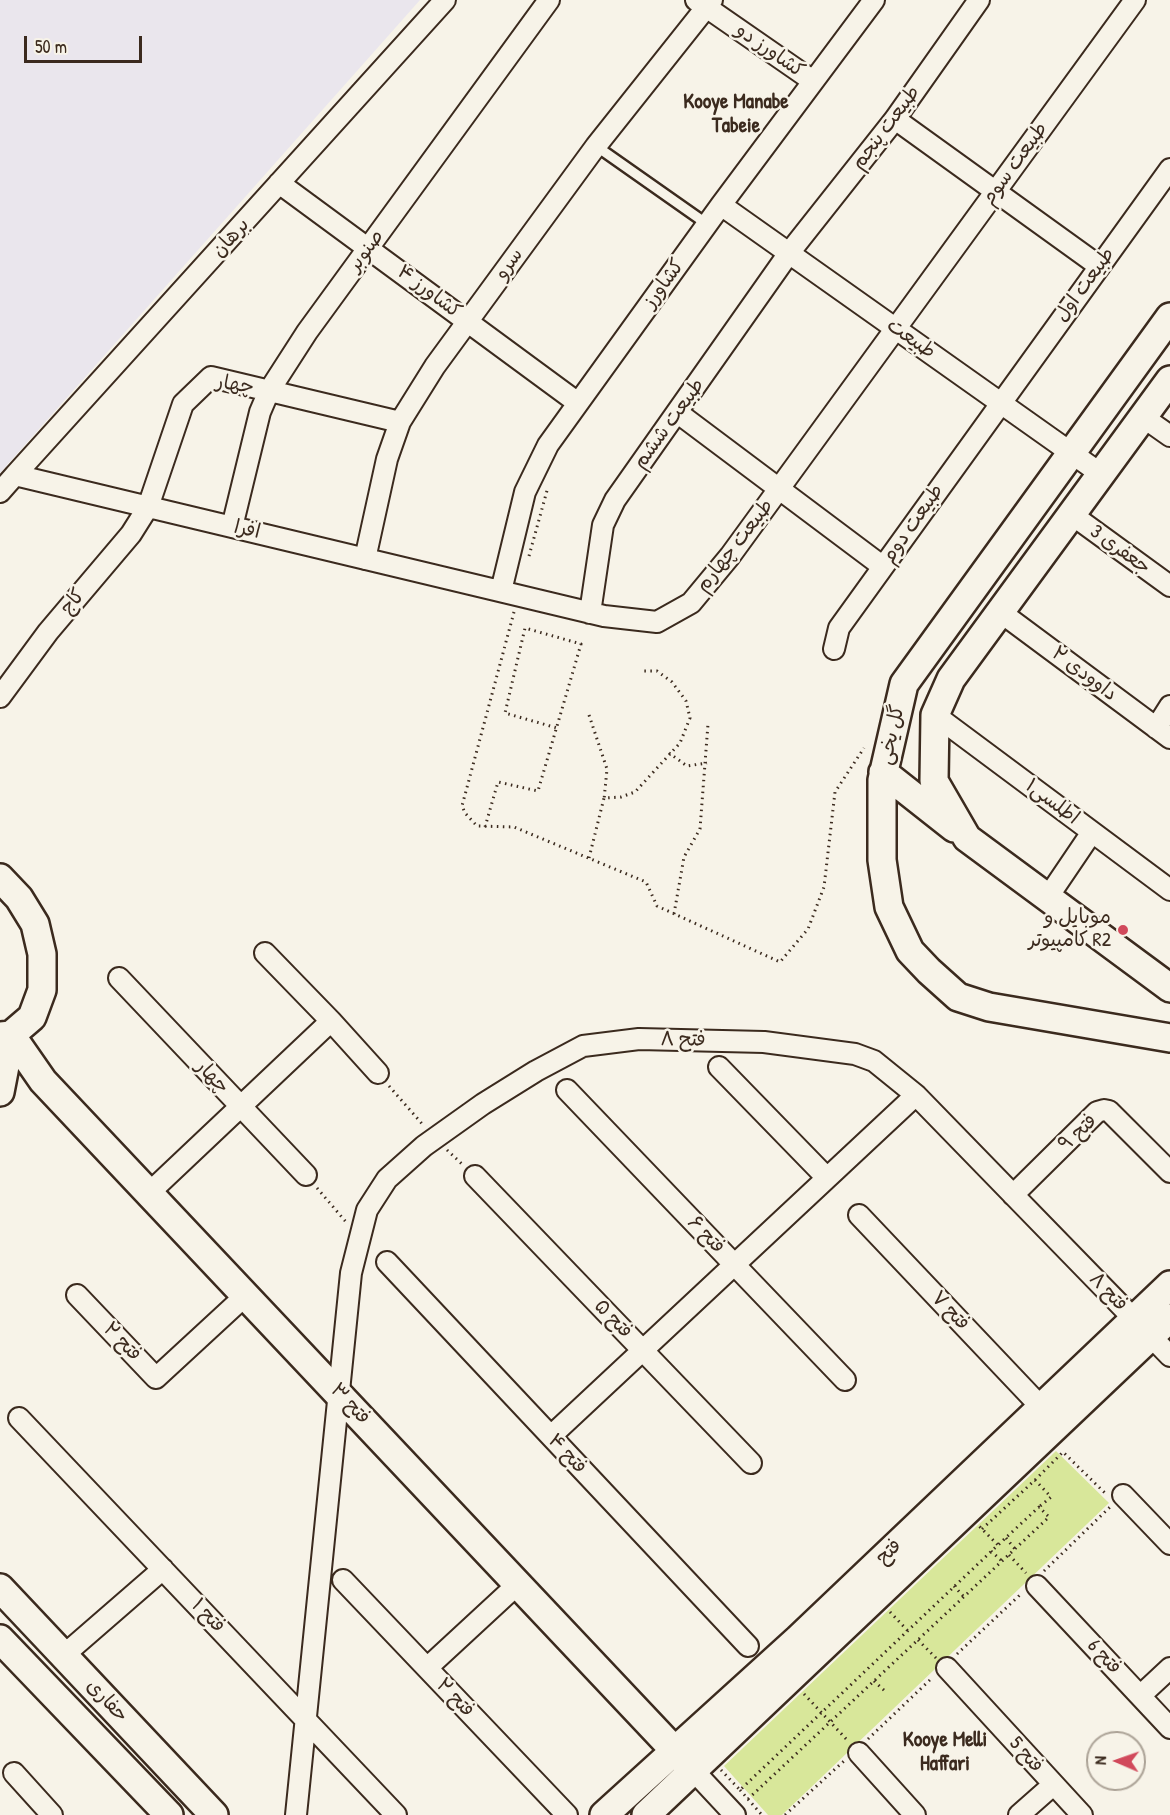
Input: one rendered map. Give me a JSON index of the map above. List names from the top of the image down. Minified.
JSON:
{"streets":{"street":["کشاورز دو","طبیعت پنجم","طبیعت سوم","برهان","صنوبر","سرو","کشاورز","طبیعت اول","کشاورز ۴","طبیعت","چهار","طبیعت ششم","طبیعت دوم","افرا","طبیعت چهارم","3 جعفری","کاج","داوودی ۲","گل یخی","اطلسی۱","فتح ۸","فتح ۹","فتح ۶","فتح ۷","فتح ۵","فتح ۲","فتح ۳","فتح ۴","فتح","فتح ۱","فتح 6","حفاری","فتح 5"]},"crossings":[["کشاورز دو","سرو"],["کشاورز دو","کشاورز"],["طبیعت پنجم","طبیعت"],["طبیعت پنجم","طبیعت ششم"],["طبیعت سوم","طبیعت"],["طبیعت سوم","طبیعت چهارم"],["برهان","کشاورز ۴"],["برهان","افرا"],["صنوبر","کشاورز ۴"],["صنوبر","چهار"],["صنوبر","افرا"],["سرو","کشاورز ۴"],["سرو","چهار"],["سرو","افرا"],["کشاورز","کشاورز ۴"],["کشاورز","طبیعت"],["کشاورز","افرا"],["کشاورز","طبیعت چهارم"],["طبیعت اول","طبیعت"],["طبیعت اول","طبیعت دوم"],["طبیعت","طبیعت ششم"],["طبیعت","طبیعت دوم"],["طبیعت","طبیعت چهارم"],["طبیعت","گل یخی"],["چهار","افرا"],["چهار","کاج"],["طبیعت ششم","طبیعت چهارم"],["افرا","طبیعت چهارم"],["افرا","کاج"],["3 جعفری","گل یخی"],["داوودی ۲","گل یخی"],["گل یخی","اطلسی۱"],["فتح ۸","فتح ۹"],["فتح ۸","فتح ۳"],["فتح ۸","فتح"],["فتح ۸","فتح ۱"],["فتح ۷","فتح"],["فتح ۲","فتح ۳"],["فتح ۳","فتح"]],"districts":["Kooye Manabe Tabeie","Kooye Melli Haffari"],"places":["موبایل و کامپیوتر R2"],"scale_bar":"50 m","north":"left"}
